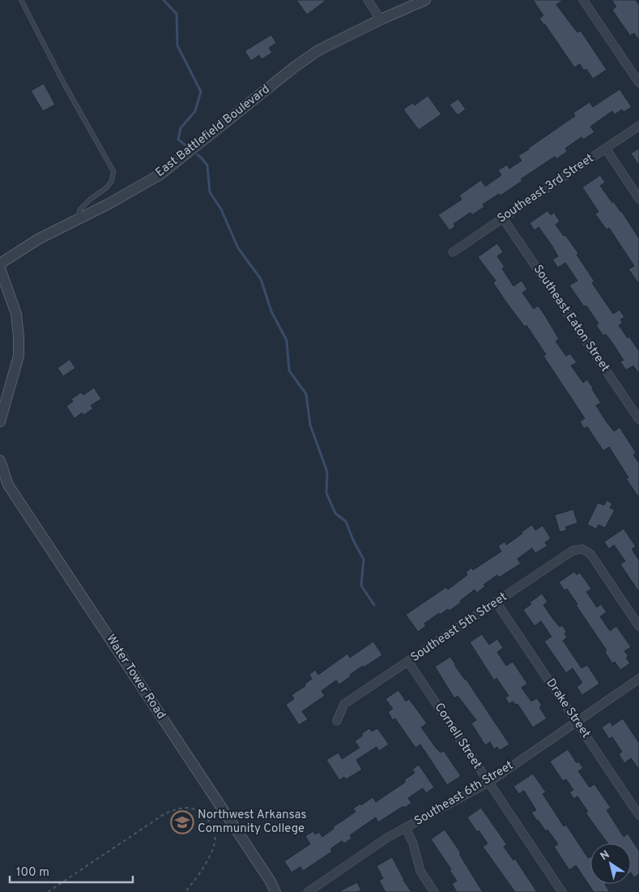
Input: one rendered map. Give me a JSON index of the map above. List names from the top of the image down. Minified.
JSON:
{"streets":{"street":["East Battlefield Boulevard","Southeast 3rd Street","Southeast Eaton Street","Southeast 5th Street","Water Tower Road","Drake Street","Cornell Street","Southeast 6th Street"]},"crossings":[["Southeast 3rd Street","Southeast Eaton Street"],["Southeast 5th Street","Drake Street"],["Southeast 5th Street","Cornell Street"],["Drake Street","Southeast 6th Street"],["Cornell Street","Southeast 6th Street"]],"places":{"school or university":["Northwest Arkansas Community College"]},"scale_bar":"100 m","north":"top left"}
